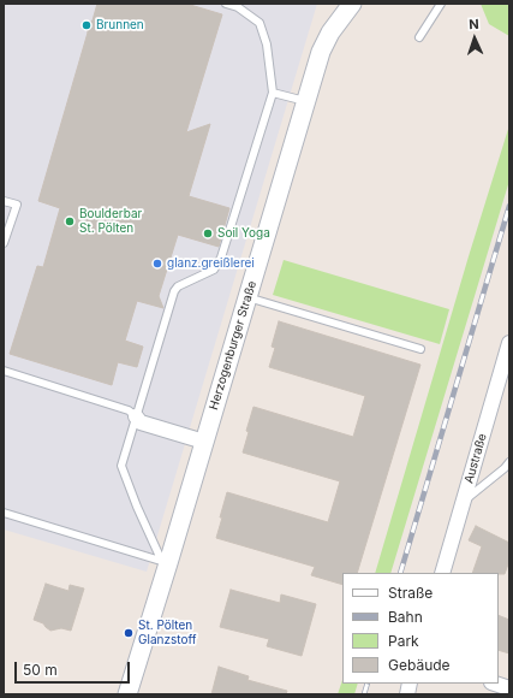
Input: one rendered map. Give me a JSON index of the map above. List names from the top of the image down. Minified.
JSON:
{"streets":{"street":["Herzogenburger Straße","Austraße"]},"places":["Brunnen","Boulderbar St. Pölten","Soil Yoga","glanz.greißlerei","St. Pölten Glanzstoff"],"legend":["Straße","Bahn","Park","Gebäude"],"scale_bar":"50 m","north":"top"}
